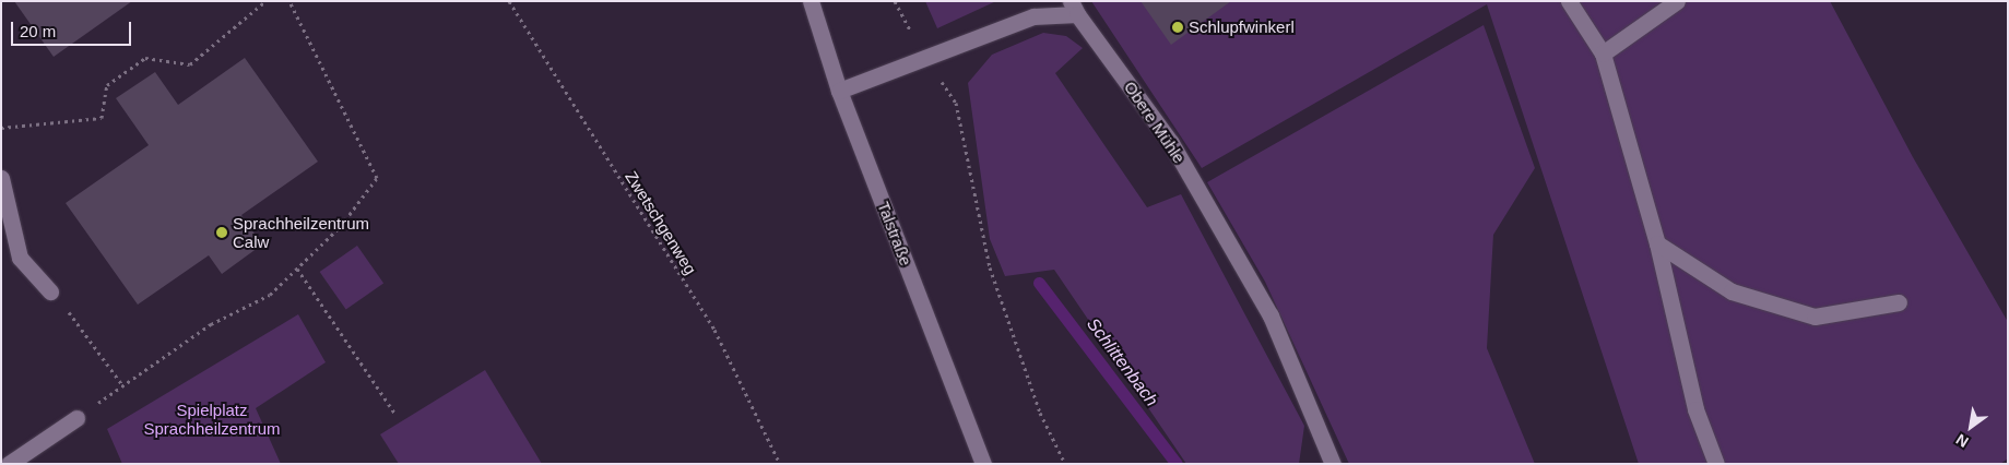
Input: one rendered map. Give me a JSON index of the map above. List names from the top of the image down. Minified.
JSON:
{"streets":{"street":["Obere Mühle","Talstraße"],"path":["Zwetschgenweg"]},"crossings":[["Obere Mühle","Talstraße"]],"water":["Schlittenbach"],"parks":["Spielplatz Sprachheilzentrum"],"places":["Schlupfwinkerl","Sprachheilzentrum Calw"],"scale_bar":"20 m","north":"bottom left"}
